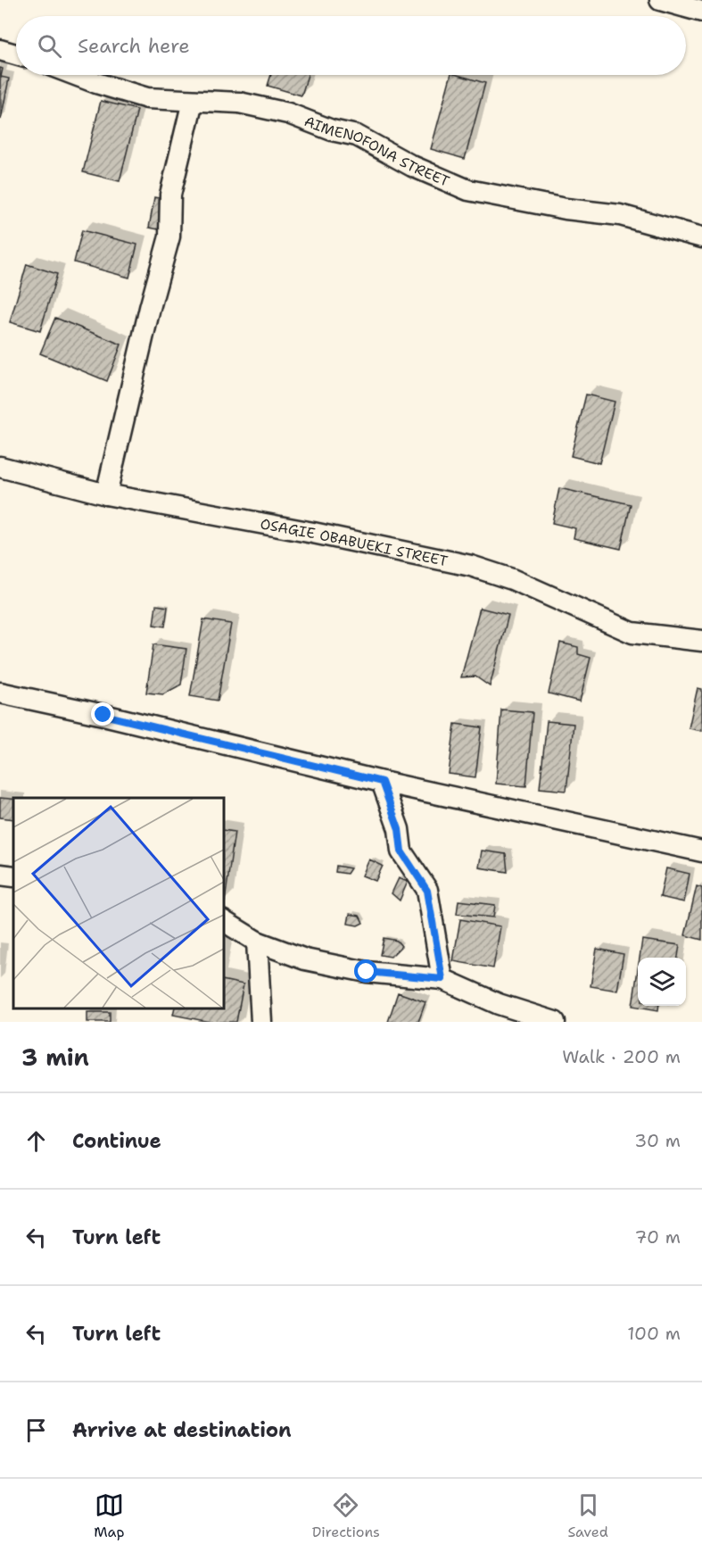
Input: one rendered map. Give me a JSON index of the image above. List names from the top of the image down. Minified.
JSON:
{"streets":{"street":["AIMENOFONA STREET","OSAGIE OBABUEKI STREET"]},"page":{"search":"Search here","heading":["3 min","Walk · 200 m"],"list":[["Continue","30 m"],["Turn left","70 m"],["Turn left","100 m"],"Arrive at destination"],"nav":["Map","Directions","Saved"]}}
